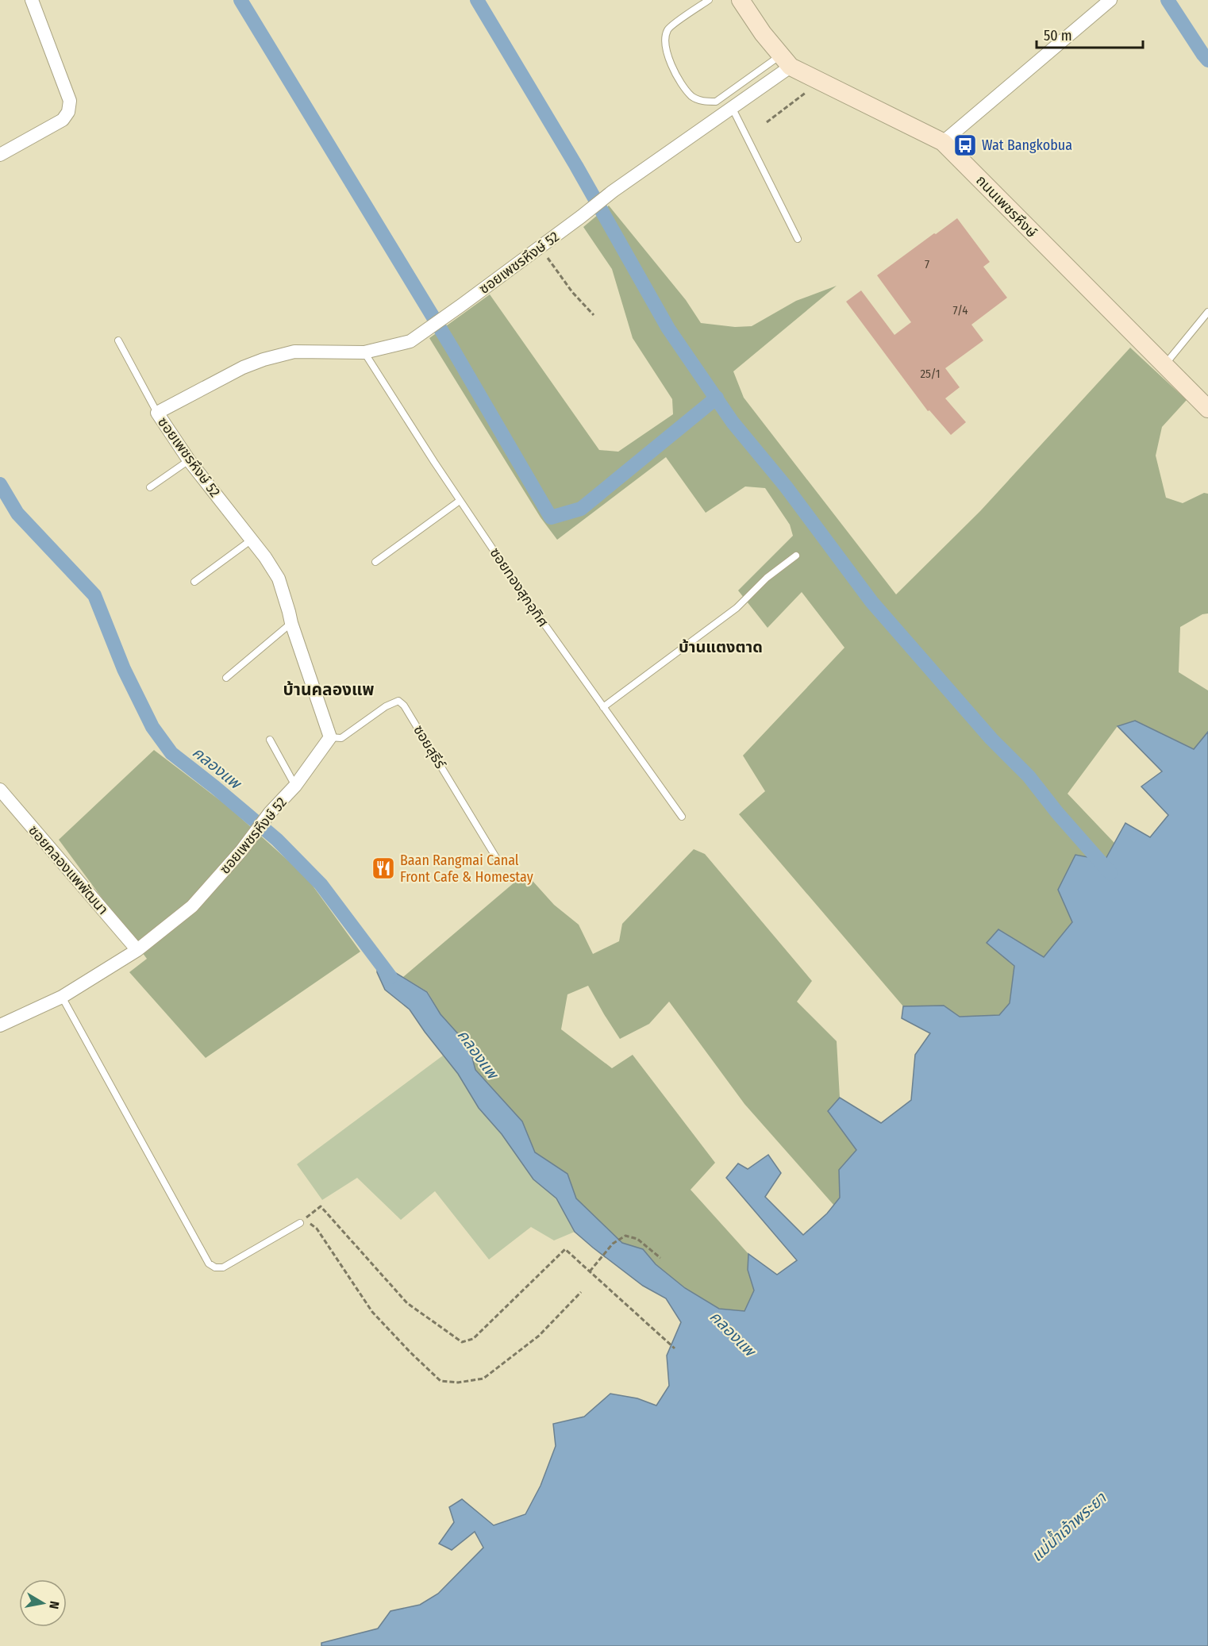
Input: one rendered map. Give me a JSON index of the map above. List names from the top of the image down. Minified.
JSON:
{"streets":{"main road":["ถนนเพชรหึงษ์"],"street":["ซอยเพชรหึงษ์ 52","ซอยคลองแพพัฒนา"],"lane":["ซอยทองสุกอุทิศ","ซอยสุธีร์"]},"crossings":[["ถนนเพชรหึงษ์","ซอยเพชรหึงษ์ 52"],["ซอยเพชรหึงษ์ 52","ซอยทองสุกอุทิศ"],["ซอยเพชรหึงษ์ 52","ซอยสุธีร์"],["ซอยเพชรหึงษ์ 52","ซอยคลองแพพัฒนา"]],"districts":["บ้านแตงตาด","บ้านคลองแพ"],"water":["คลองแพ","แม่น้ำเจ้าพระยา"],"places":{"bus stop":["Wat Bangkobua"],"restaurant":["Baan Rangmai Canal Front Cafe & Homestay"]},"house_numbers":["7","7/4","25/1"],"scale_bar":"50 m","north":"right"}
